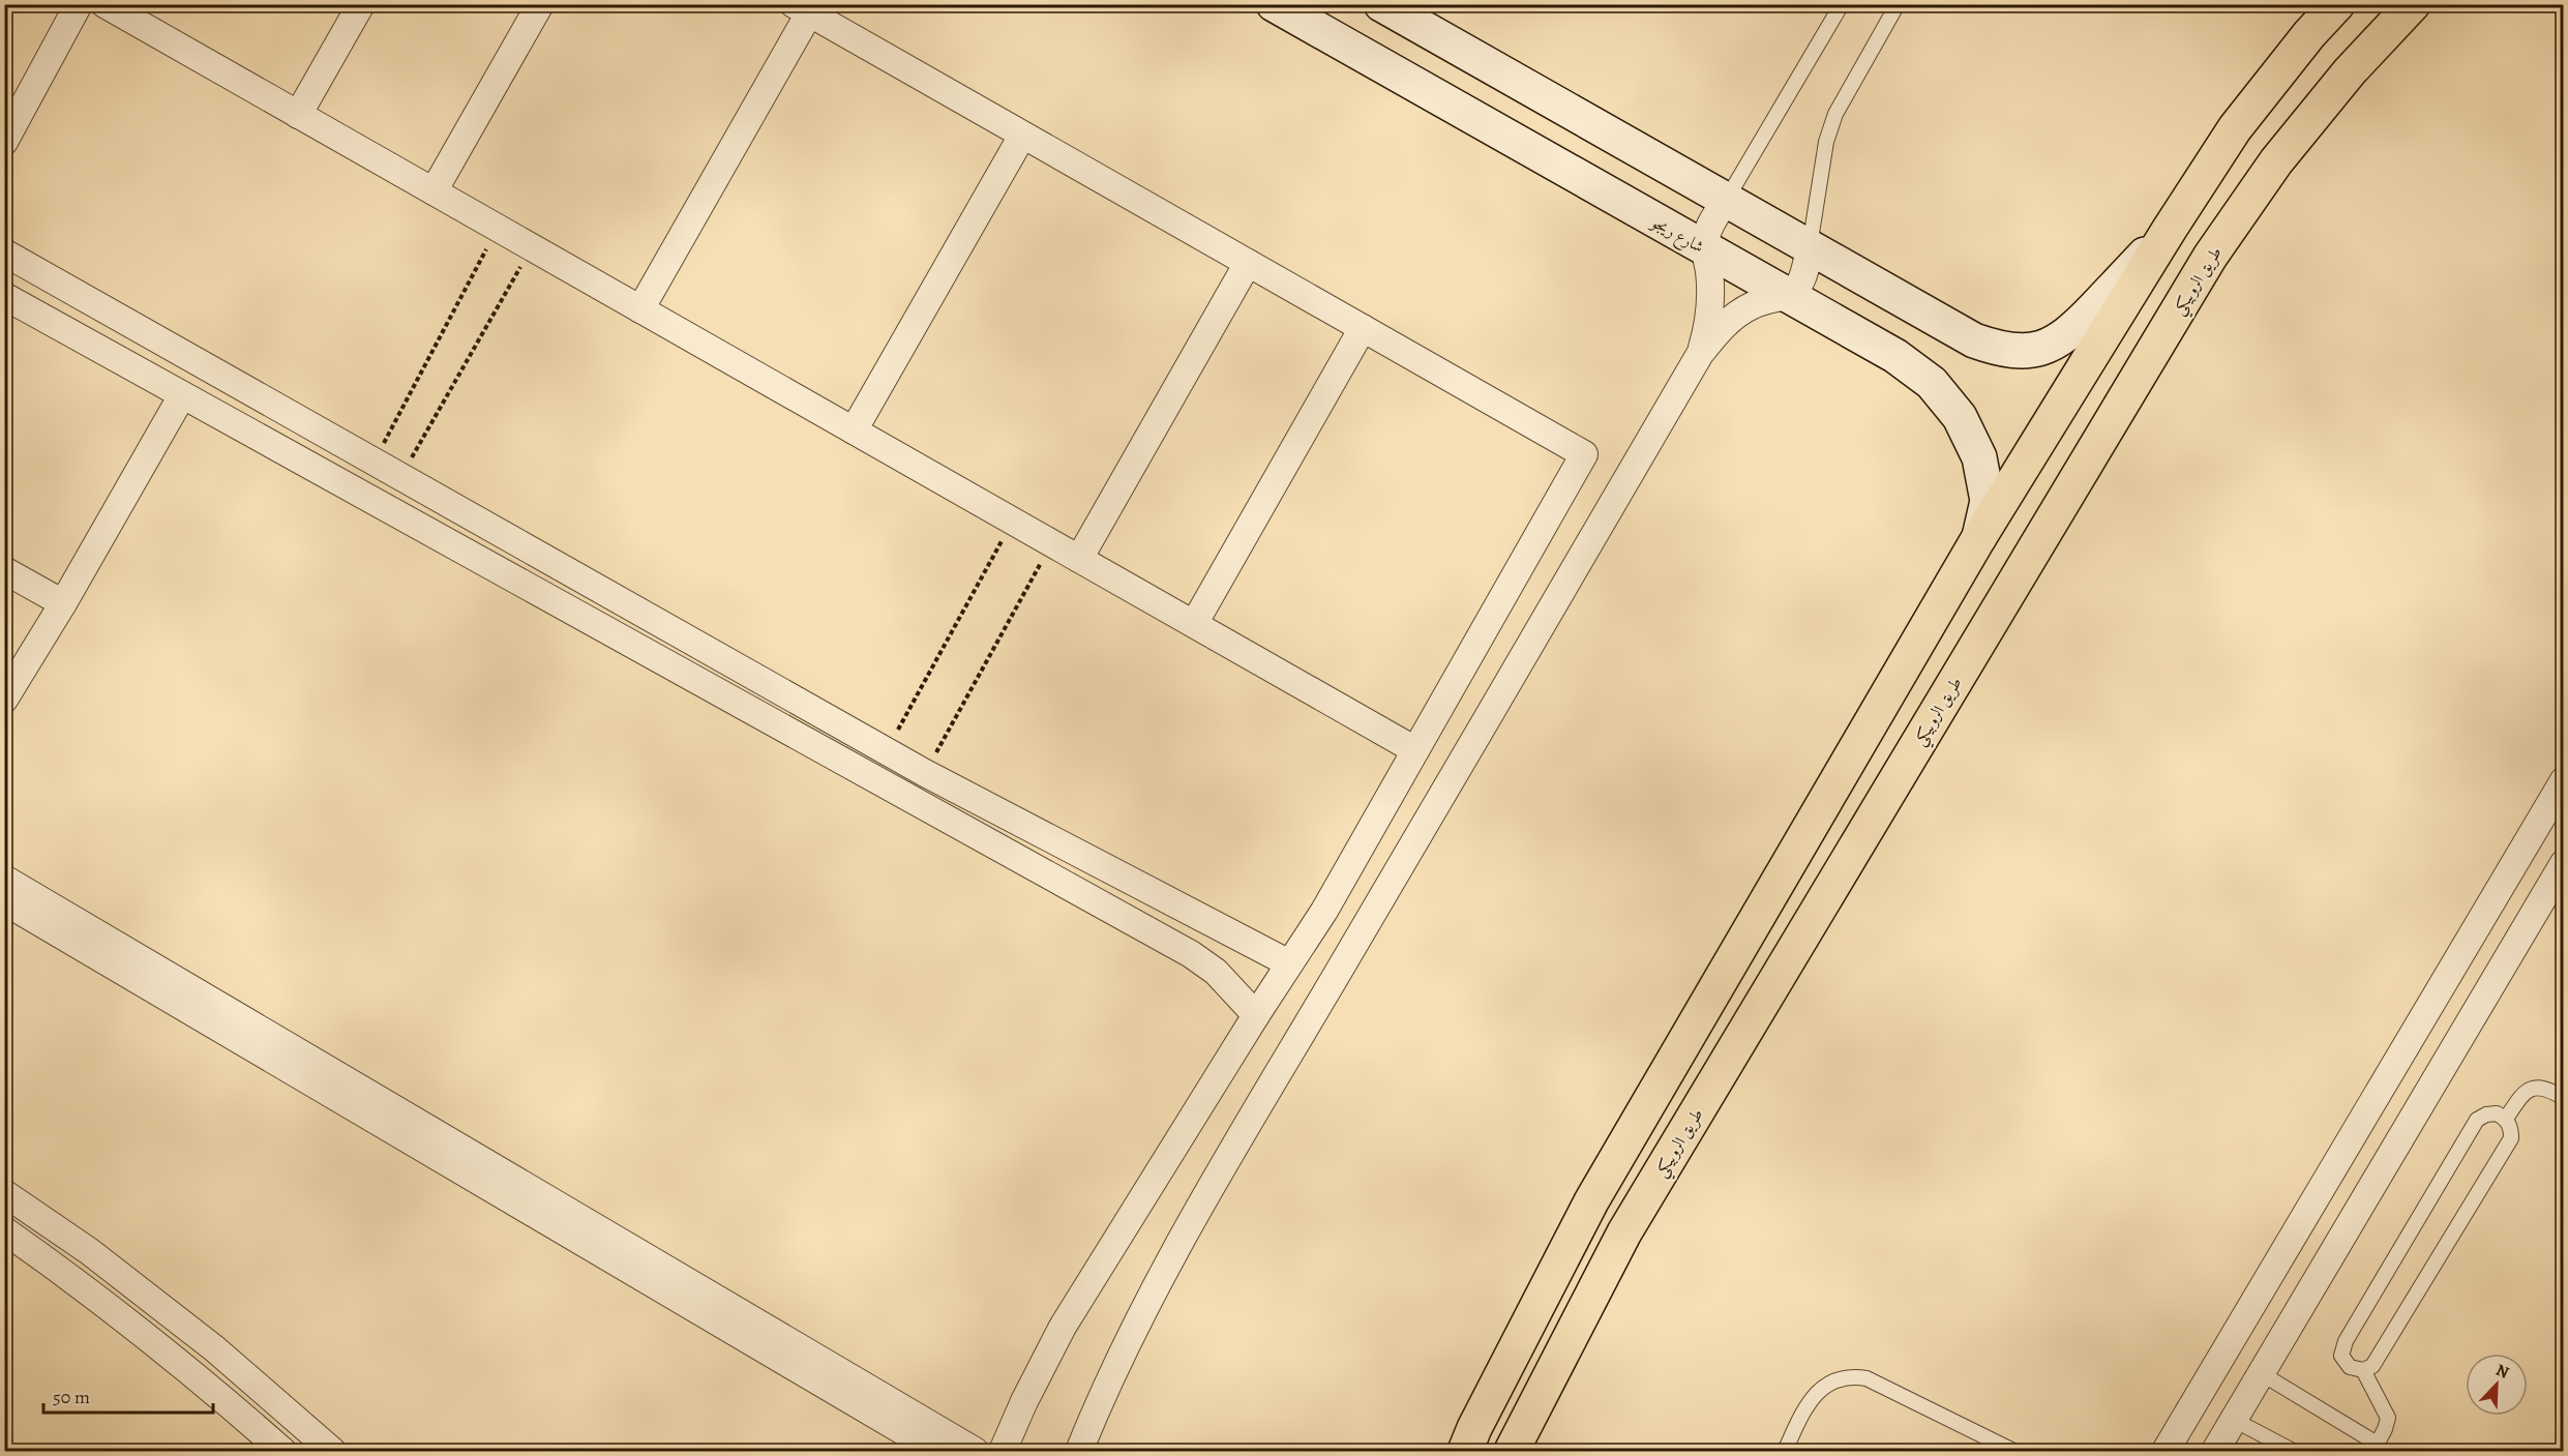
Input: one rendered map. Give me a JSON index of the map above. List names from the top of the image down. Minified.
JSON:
{"streets":{"main road":["شارع ريجو","طريق الروبيكي"]},"scale_bar":"50 m","north":"top right"}
